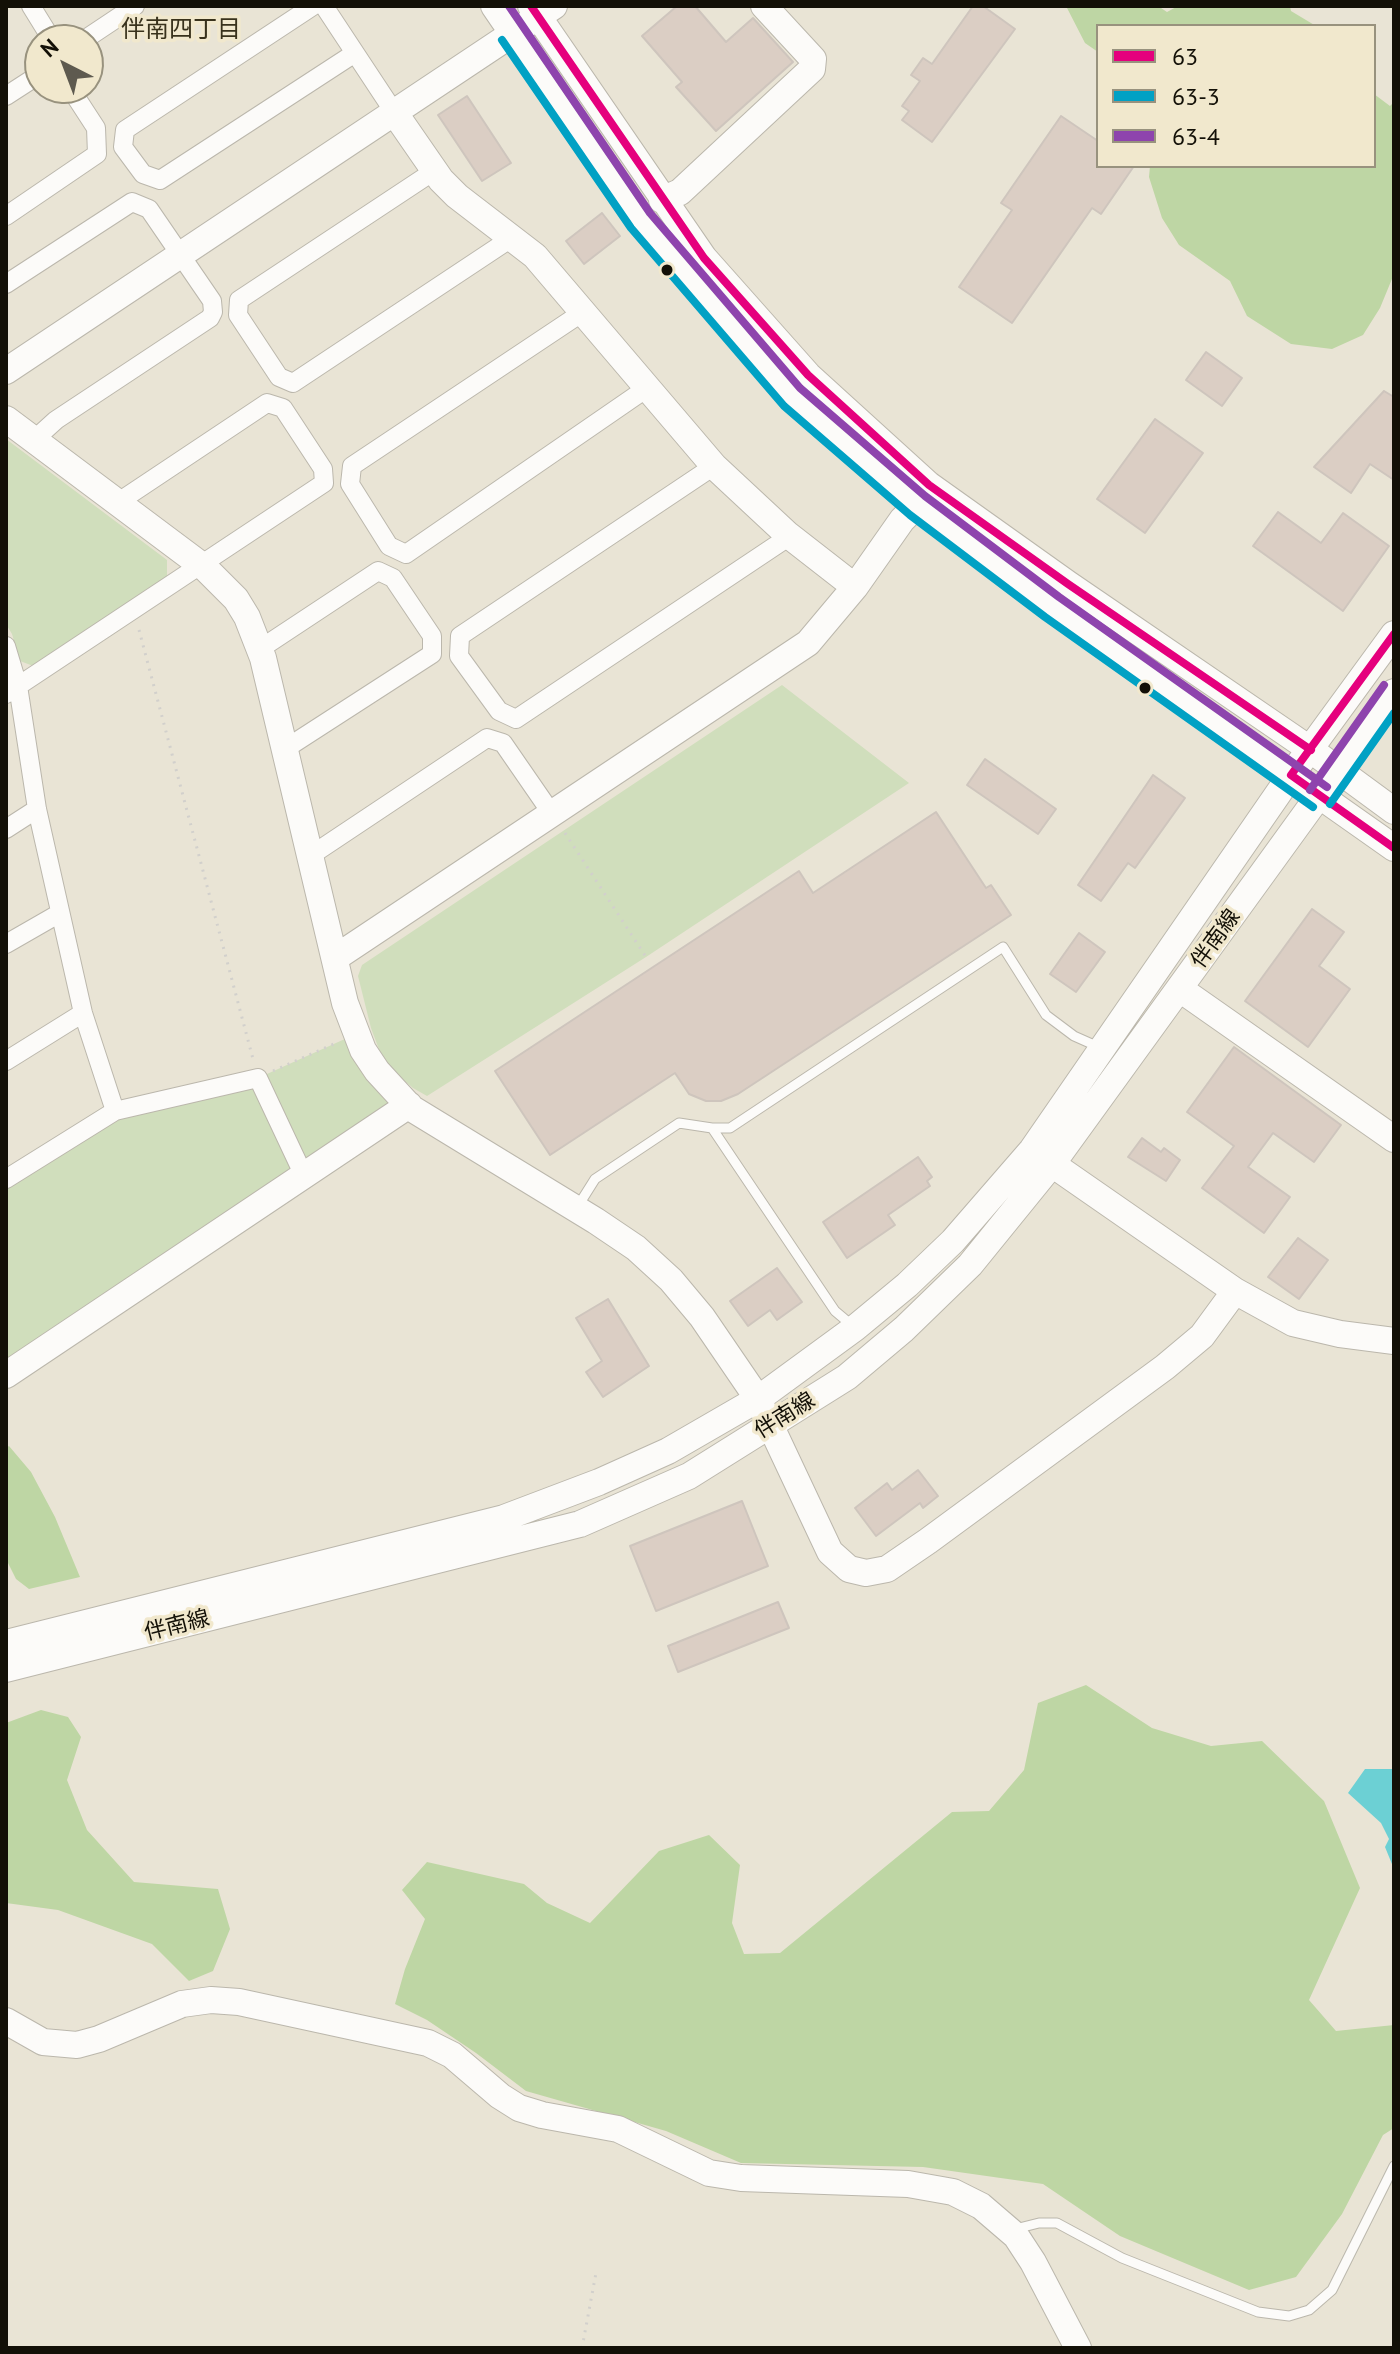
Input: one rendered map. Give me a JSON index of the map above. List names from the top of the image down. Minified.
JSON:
{"streets":{"street":["伴南線"]},"districts":["伴南四丁目"],"lines":["transit line 63","transit line 63-4","transit line 63-3"],"legend":["63","63-3","63-4"],"north":"top left"}
